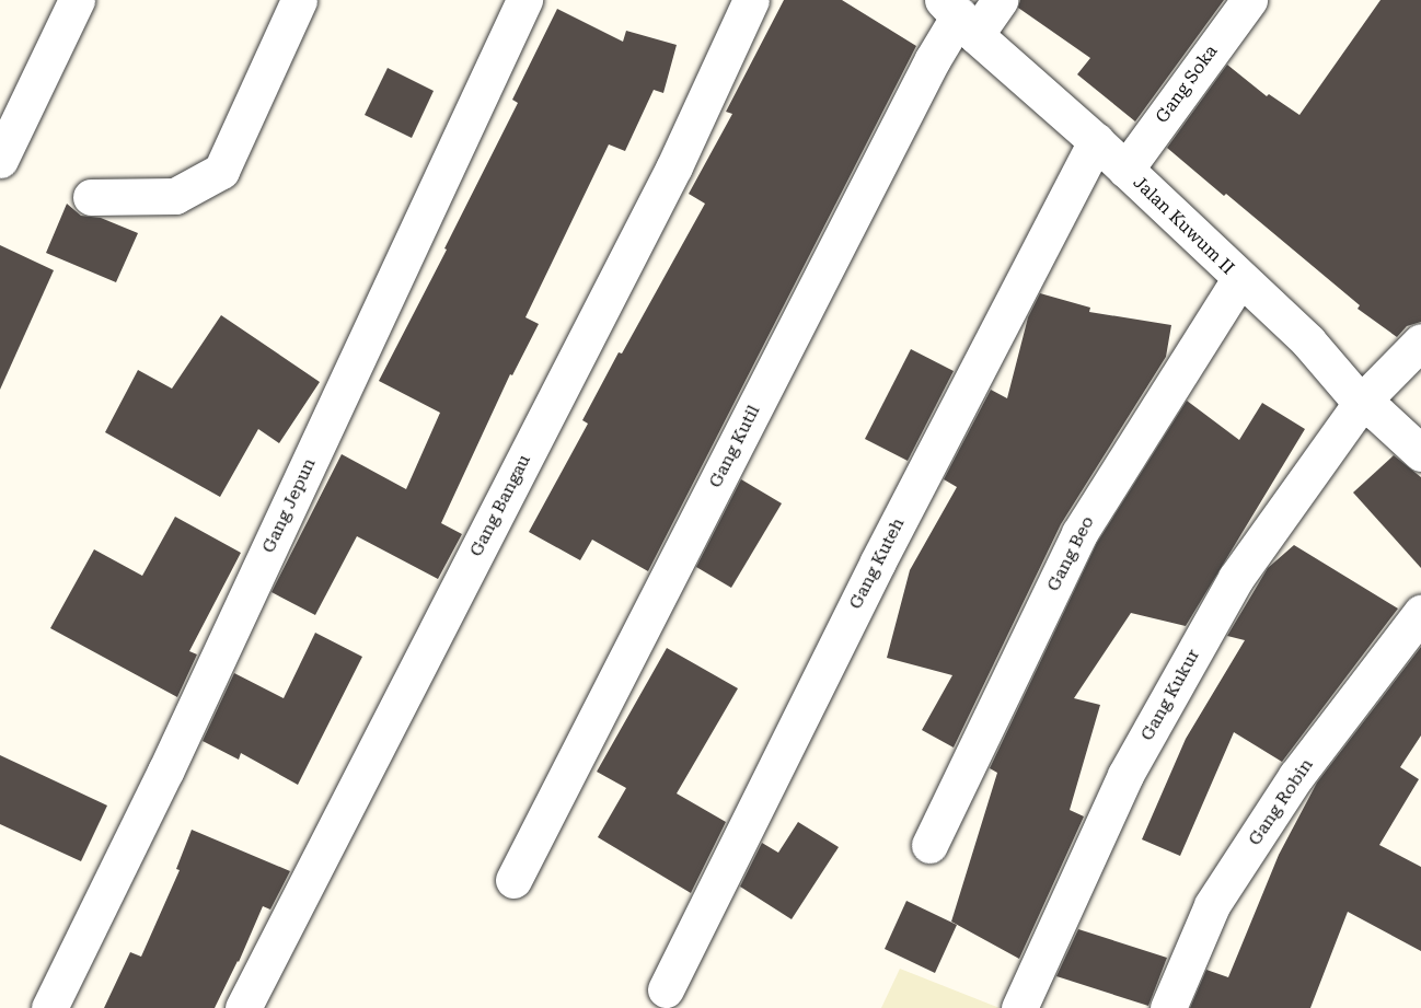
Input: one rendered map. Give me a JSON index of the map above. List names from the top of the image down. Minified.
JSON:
{"streets":{"street":["Gang Soka","Jalan Kuwum II","Gang Kutil","Gang Jepun","Gang Bangau","Gang Beo","Gang Kuteh","Gang Kukur","Gang Robin"]},"crossings":[["Gang Soka","Jalan Kuwum II"],["Jalan Kuwum II","Gang Kutil"],["Jalan Kuwum II","Gang Beo"],["Jalan Kuwum II","Gang Kuteh"],["Jalan Kuwum II","Gang Kukur"]]}
